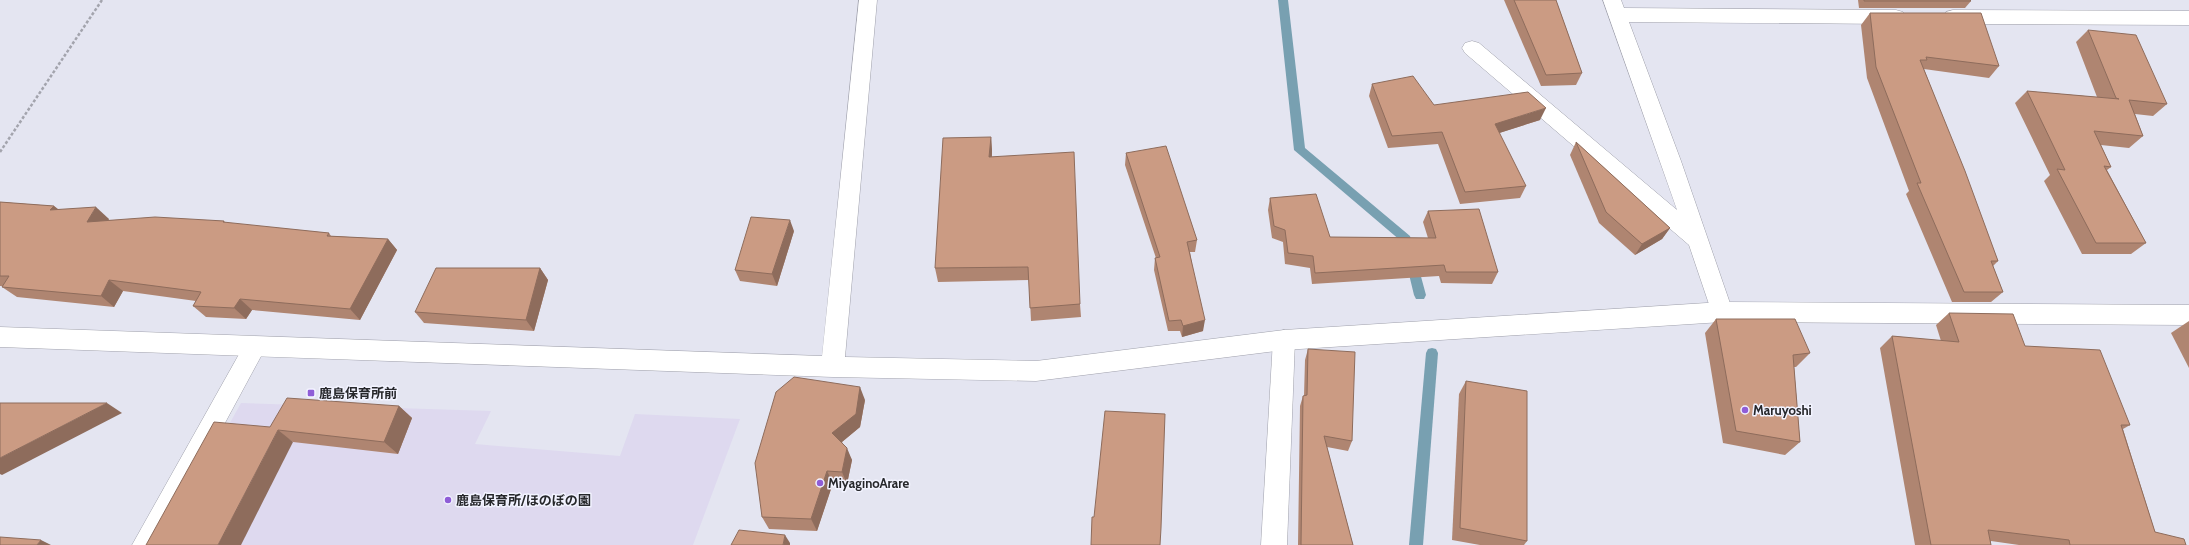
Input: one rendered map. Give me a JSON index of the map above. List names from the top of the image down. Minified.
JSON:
{"places":{"transit":["鹿島保育所前"],"other":["Maruyoshi","MiyaginoArare","鹿島保育所/ほのぼの園"]}}
